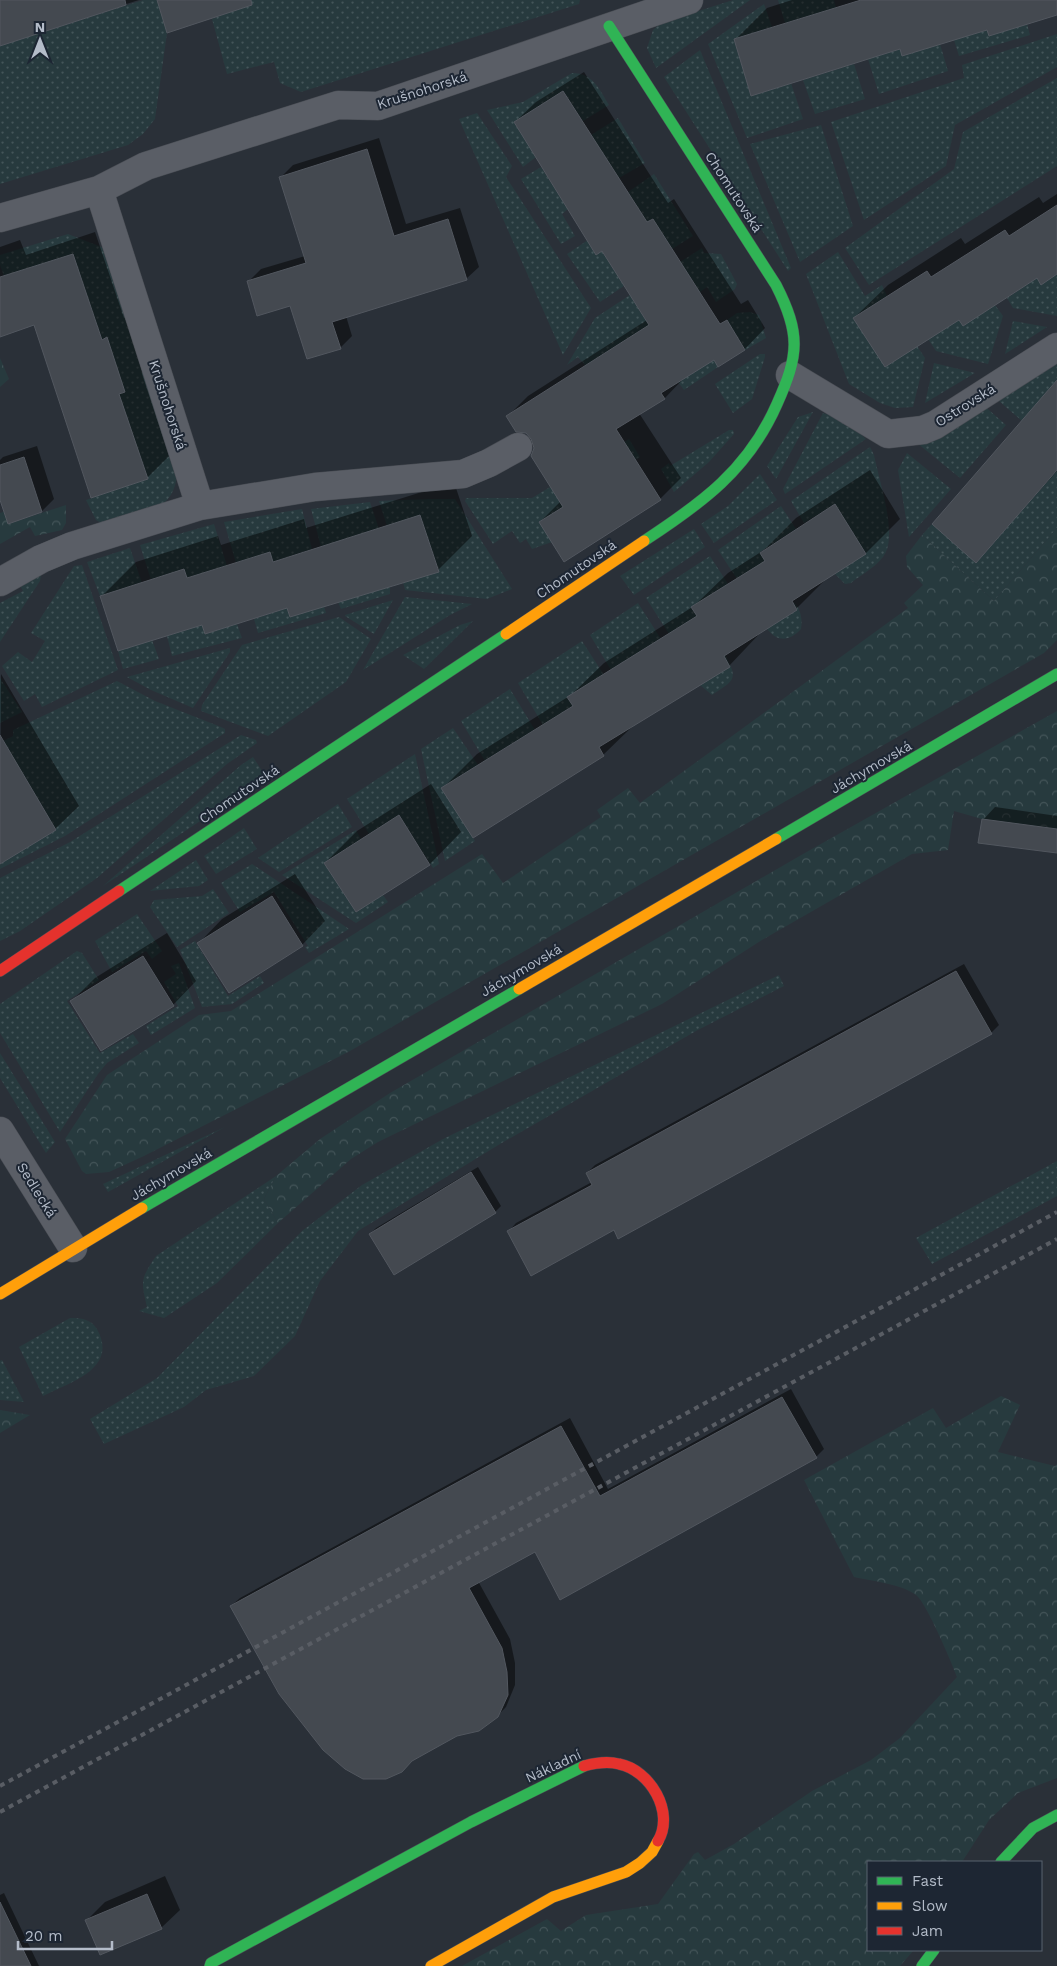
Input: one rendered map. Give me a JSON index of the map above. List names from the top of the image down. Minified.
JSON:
{"streets":{"street":["Krušnohorská","Chomutovská","Ostrovská","Jáchymovská","Sedlecká","Nákladní"]},"crossings":[["Krušnohorská","Chomutovská"],["Chomutovská","Ostrovská"],["Jáchymovská","Sedlecká"]],"legend":["Fast","Slow","Jam"],"scale_bar":"20 m","north":"top"}
